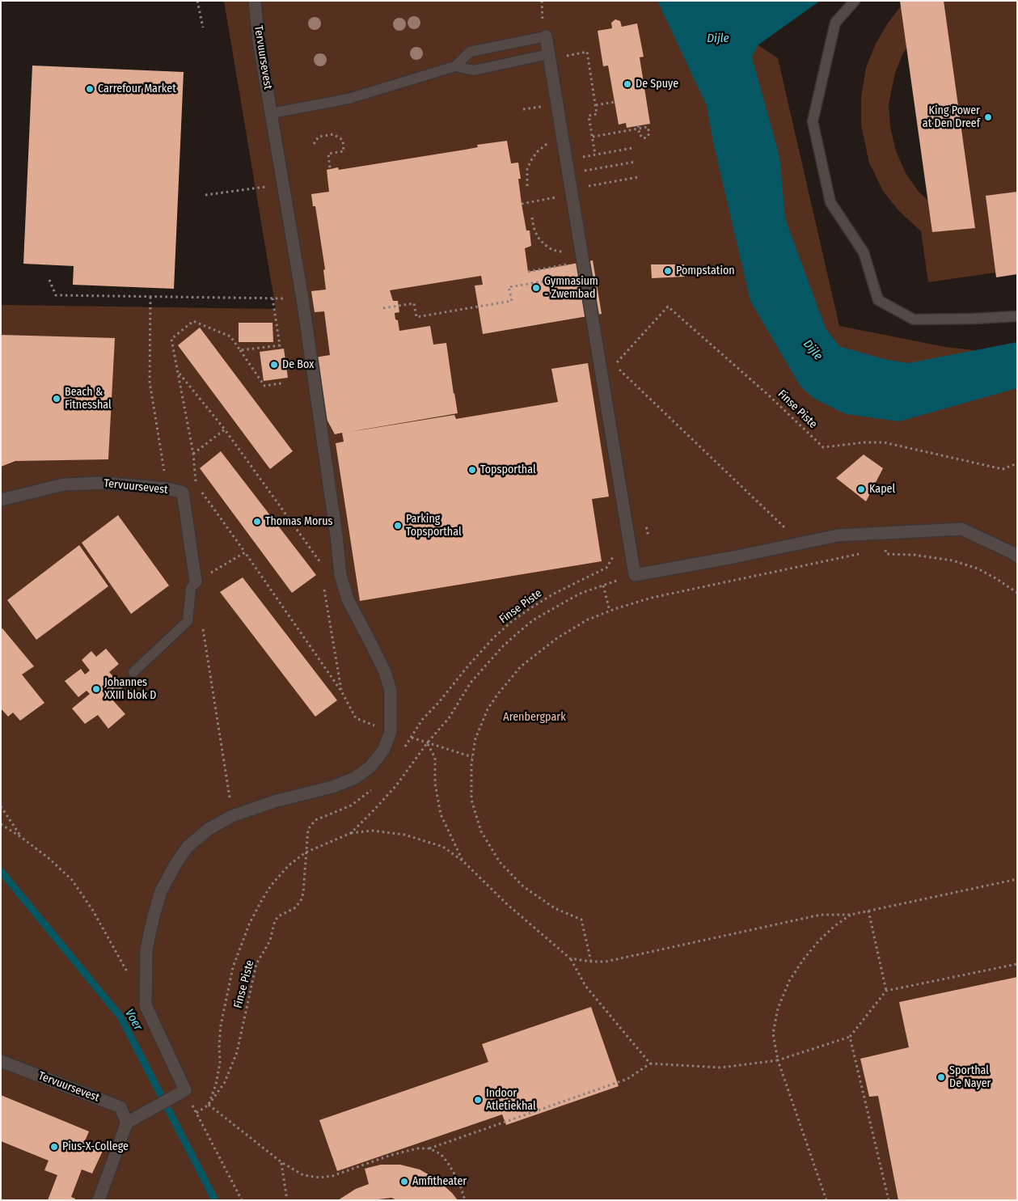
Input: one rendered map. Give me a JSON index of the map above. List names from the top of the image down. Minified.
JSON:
{"streets":{"street":["Tervuursevest"],"path":["Finse Piste"]},"water":["Dijle","Voer"],"parks":["Arenbergpark"],"places":["De Spuye","Carrefour Market","King Power at Den Dreef","Pompstation","Gymnasium - Zwembad","De Box","Beach & Fitnesshal","Topsporthal","Kapel","Thomas Morus","Parking Topsporthal","Johannes XXIII blok D","Sporthal De Nayer","Indoor Atletiekhal","Pius-X-College","Amfitheater"]}
